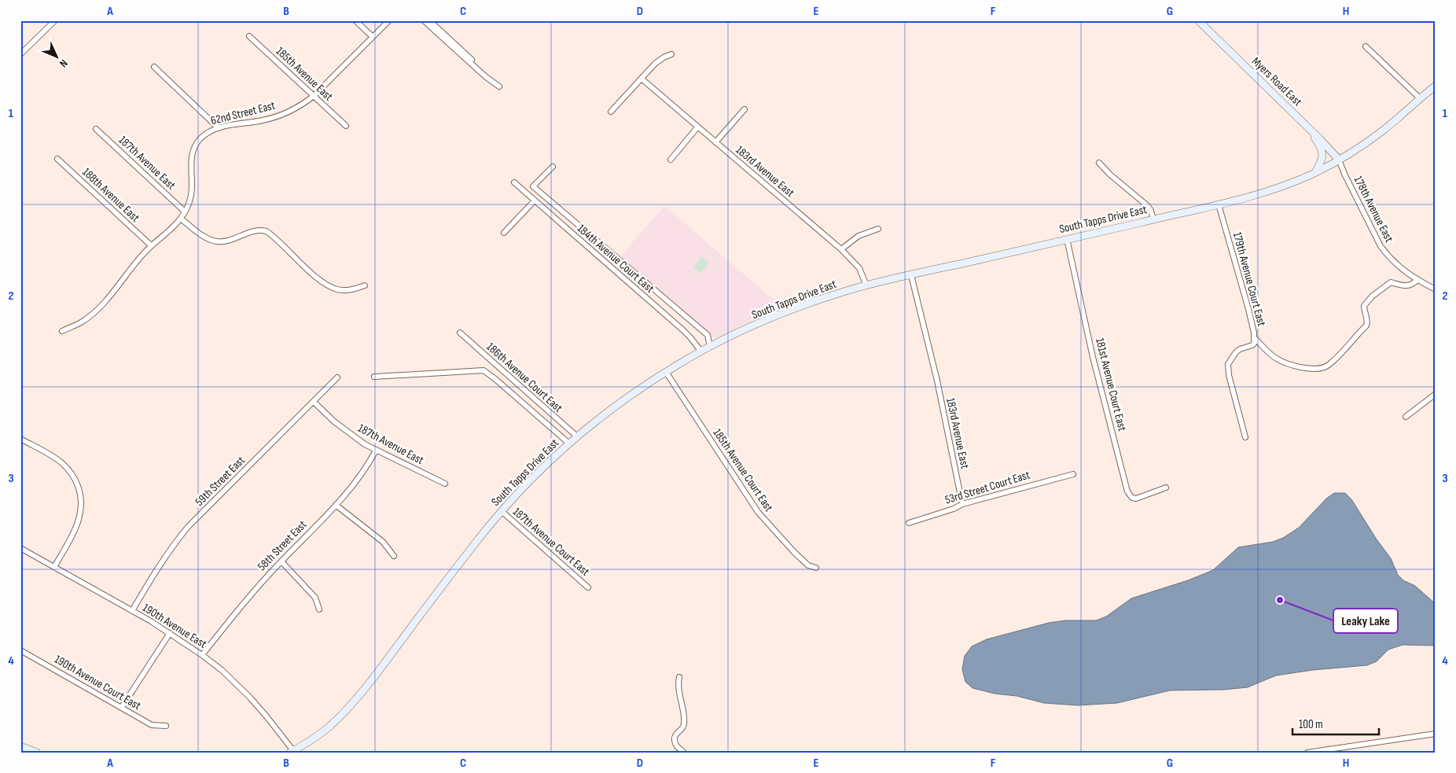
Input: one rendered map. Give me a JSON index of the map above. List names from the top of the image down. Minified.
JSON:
{"streets":{"street":["185th Avenue East","Myers Road East","62nd Street East","187th Avenue East","183rd Avenue East","188th Avenue East","178th Avenue East","South Tapps Drive East","184th Avenue Court East","179th Avenue Court East","186th Avenue Court East","181st Avenue Court East","185th Avenue Court East","59th Street East","53rd Street Court East","187th Avenue Court East","58th Street East","190th Avenue East","190th Avenue Court East"]},"crossings":[["185th Avenue East","62nd Street East"],["Myers Road East","178th Avenue East"],["Myers Road East","South Tapps Drive East"],["62nd Street East","187th Avenue East"],["62nd Street East","188th Avenue East"],["187th Avenue East","59th Street East"],["187th Avenue East","58th Street East"],["183rd Avenue East","South Tapps Drive East"],["183rd Avenue East","53rd Street Court East"],["178th Avenue East","South Tapps Drive East"],["South Tapps Drive East","184th Avenue Court East"],["South Tapps Drive East","179th Avenue Court East"],["South Tapps Drive East","186th Avenue Court East"],["South Tapps Drive East","181st Avenue Court East"],["South Tapps Drive East","185th Avenue Court East"],["South Tapps Drive East","187th Avenue Court East"],["South Tapps Drive East","190th Avenue East"],["59th Street East","190th Avenue East"],["58th Street East","190th Avenue East"]],"places":["Leaky Lake"],"scale_bar":"100 m","north":"bottom right","grid":{"columns":["A","B","C","D","E","F","G","H"],"rows":["1","2","3","4"]}}
